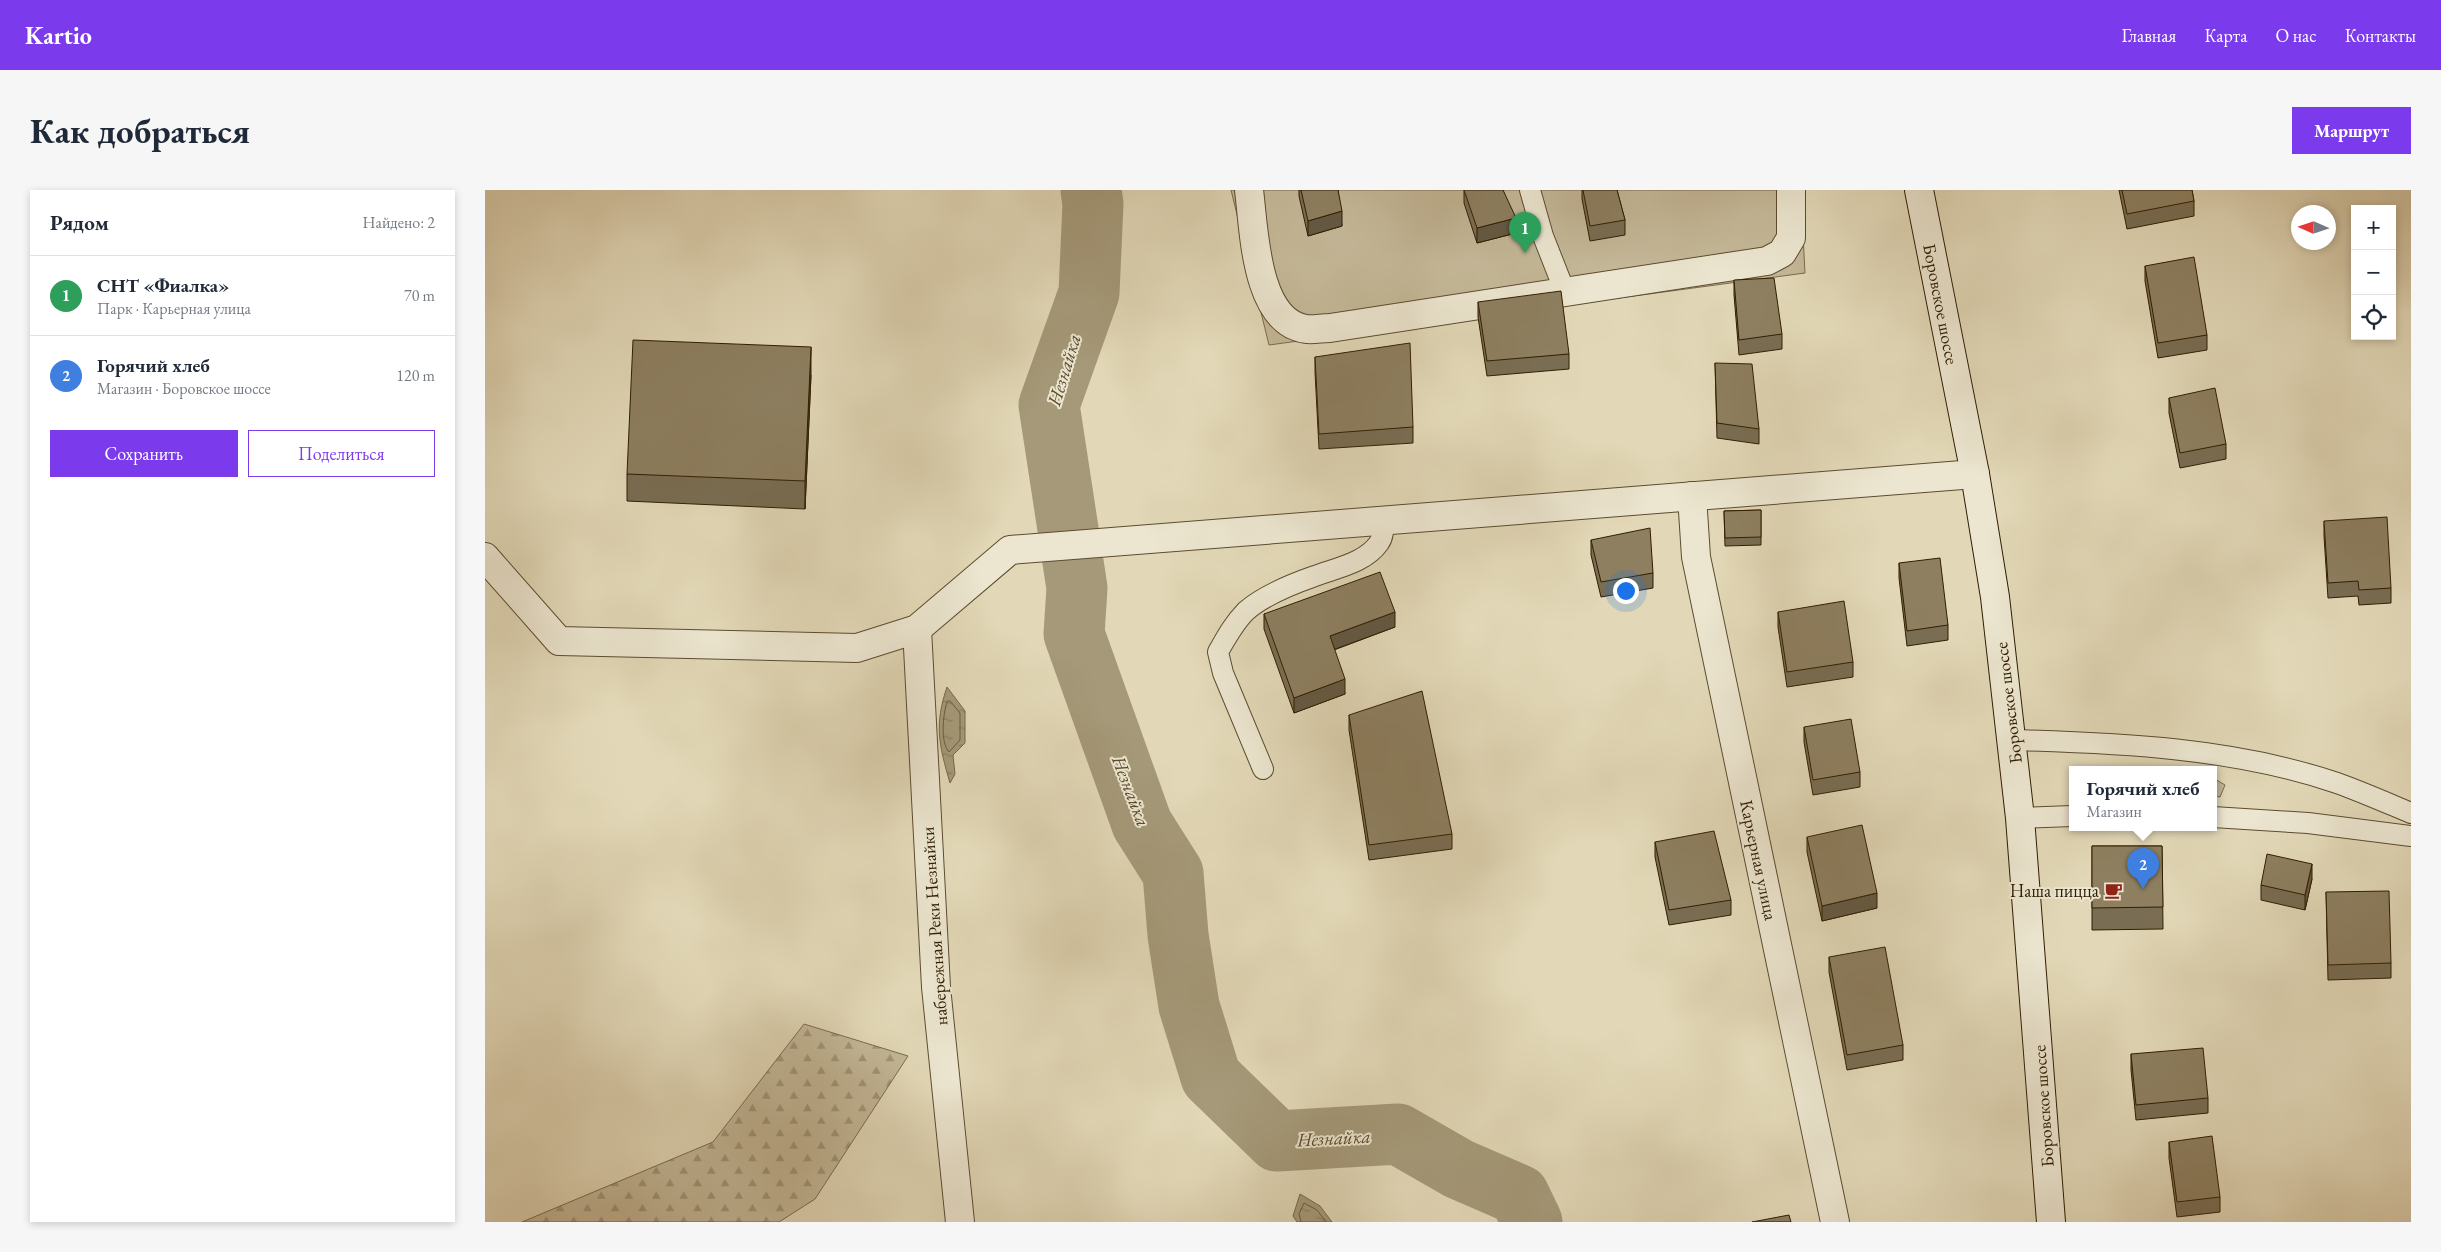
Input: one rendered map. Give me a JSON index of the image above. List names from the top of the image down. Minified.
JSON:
{"streets":{"street":["Боровское шоссе","Карьерная улица","набережная Реки Незнайки"]},"water":["Незнайка"],"places":{"cafe":["Наша пицца"]},"north":"left","page":{"header":"Kartio","nav":["Главная","Карта","О нас","Контакты"],"buttons":["Маршрут",["Сохранить","Поделиться"]],"title":"Как добраться","heading":["Рядом","Найдено: 2"],"map_buttons":["+","−"],"pins":["1","2"],"list":[{"mark":"1","name":"СНТ «Фиалка»","note":"Парк · Карьерная улица","value":"70 m"},{"mark":"2","name":"Горячий хлеб","note":"Магазин · Боровское шоссе","value":"120 m"}],"popup":["Горячий хлеб","Магазин"]}}
